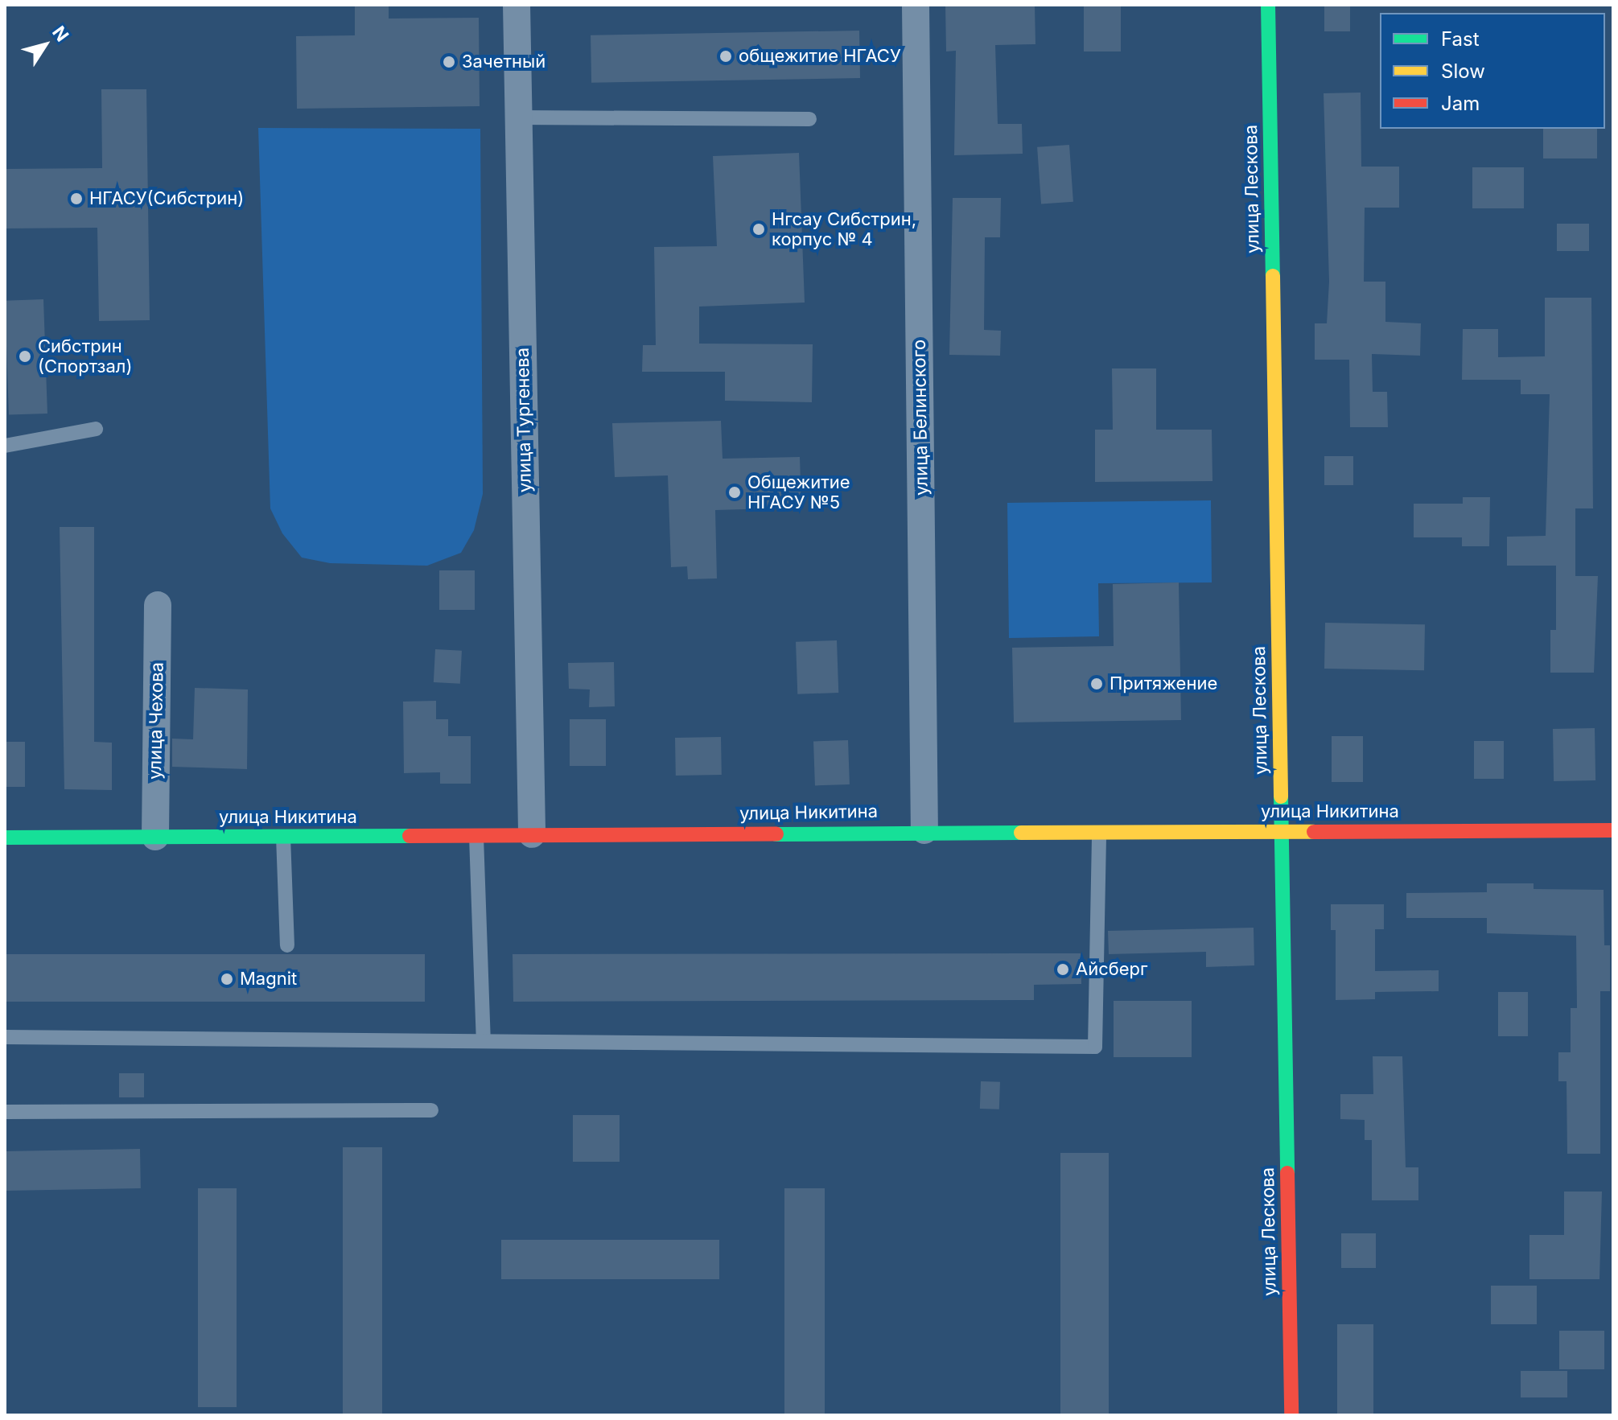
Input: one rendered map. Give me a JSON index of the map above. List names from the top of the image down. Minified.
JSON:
{"streets":{"main road":["улица Лескова","улица Никитина"],"street":["улица Белинского","улица Тургенева","улица Чехова"]},"crossings":[["улица Лескова","улица Никитина"],["улица Белинского","улица Никитина"],["улица Тургенева","улица Никитина"],["улица Чехова","улица Никитина"]],"places":["общежитие НГАСУ","Зачетный","НГАСУ(Сибстрин)","Нгсау Сибстрин, корпус № 4","Сибстрин (Спортзал)","Общежитие НГАСУ №5","Притяжение","Айсберг","Magnit"],"legend":["Fast","Slow","Jam"],"north":"top right"}
